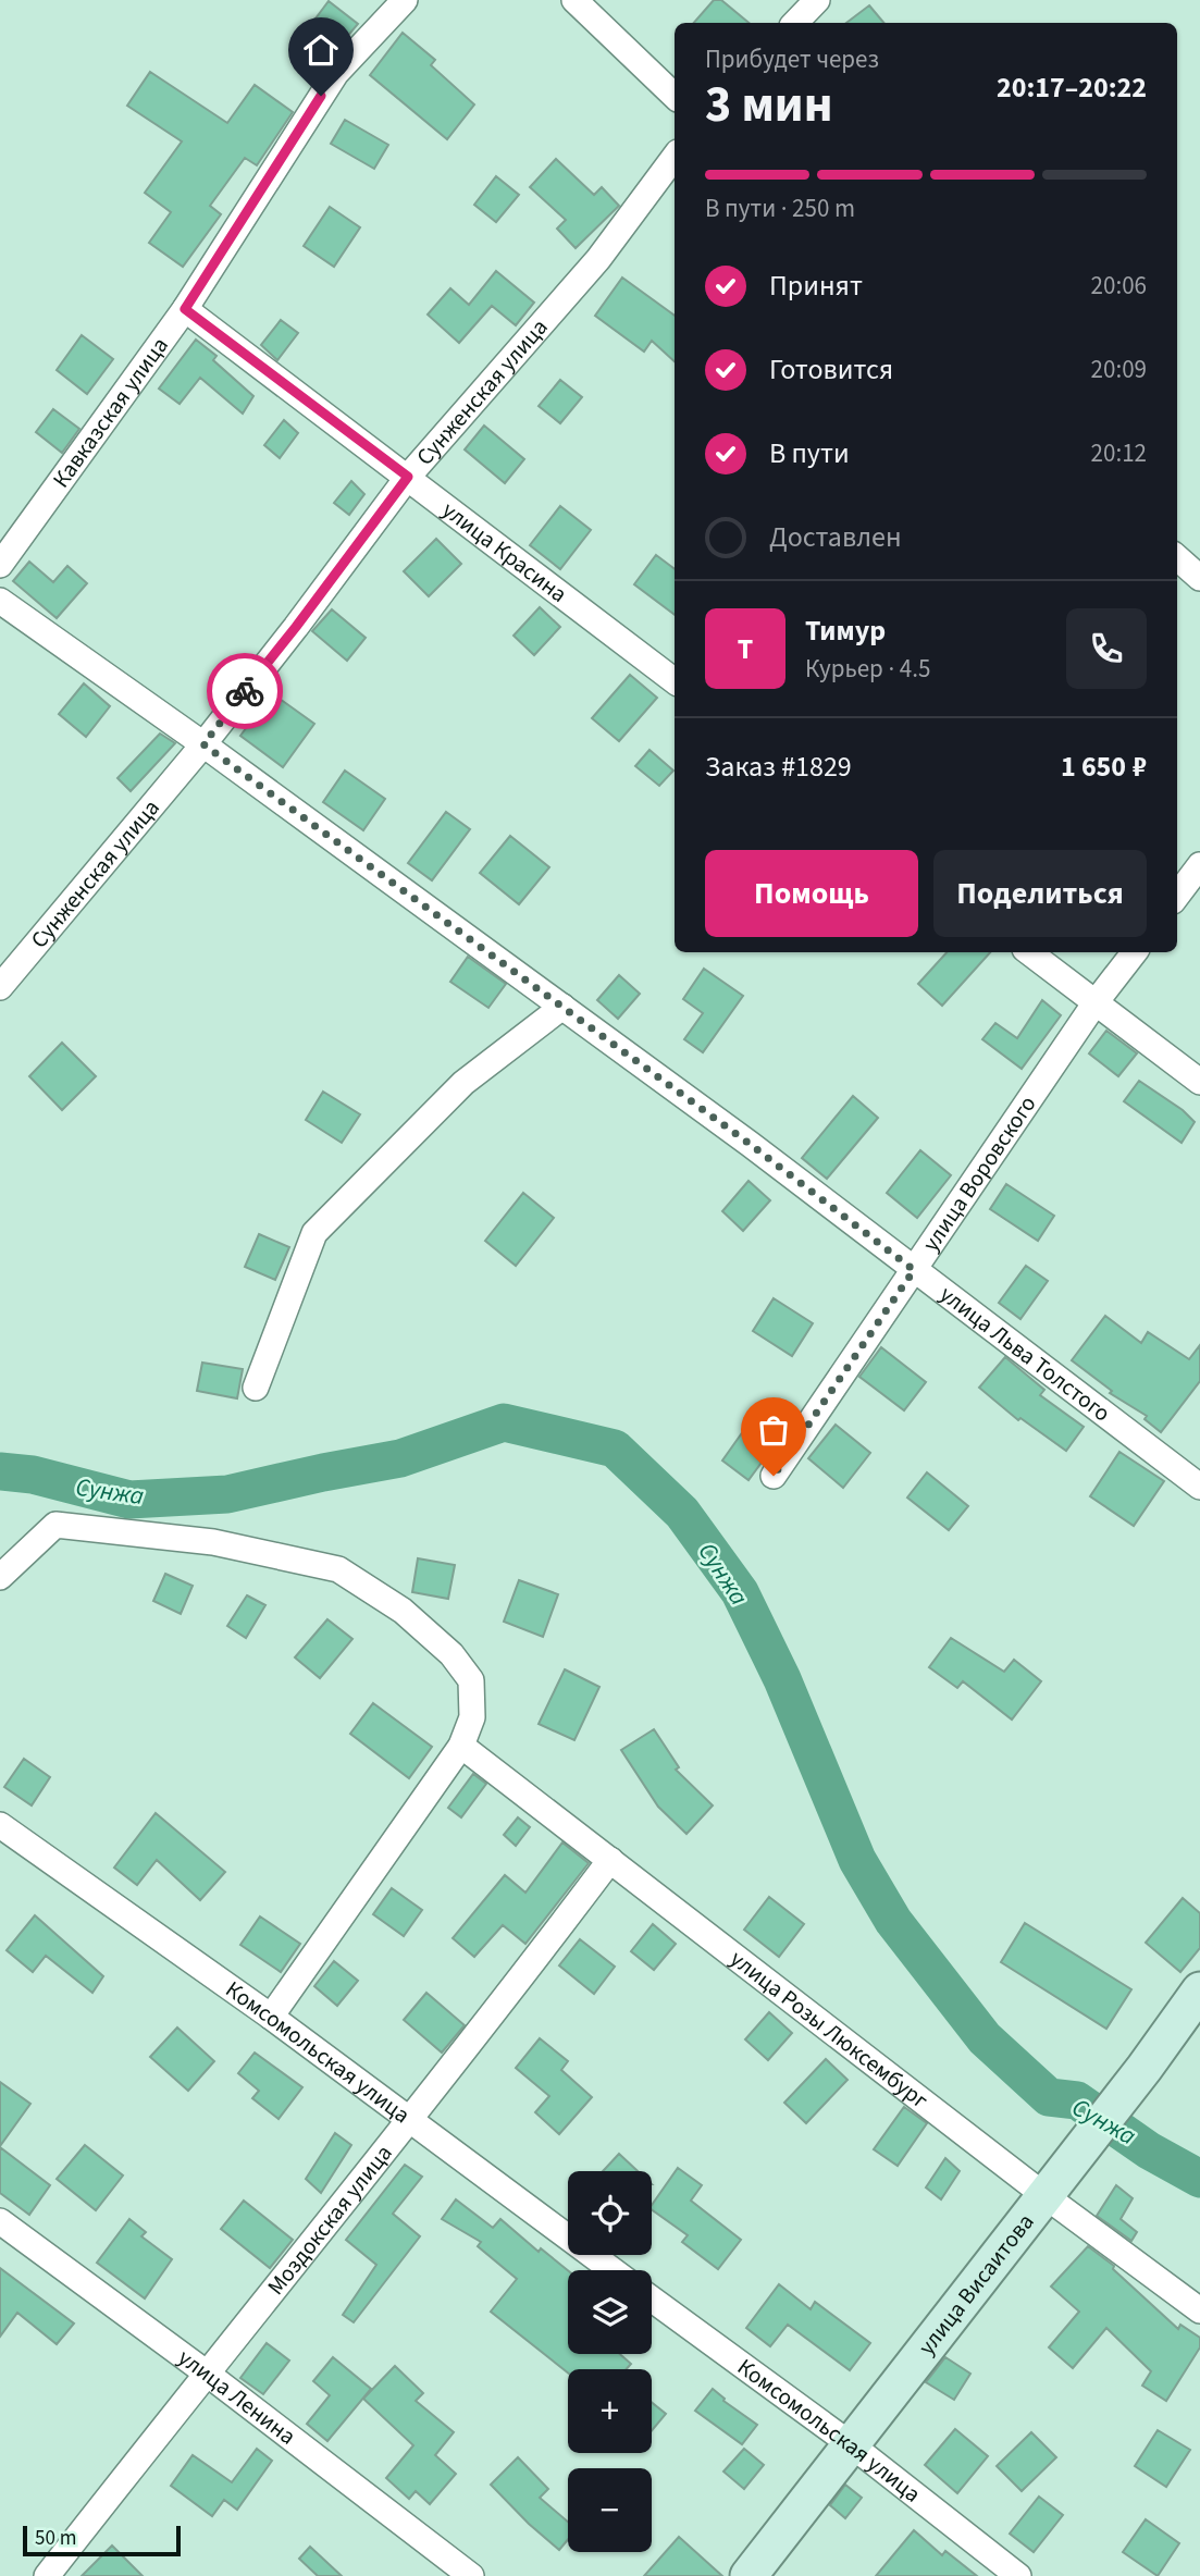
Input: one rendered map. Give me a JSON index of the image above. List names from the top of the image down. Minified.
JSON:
{"streets":{"street":["Сунженская улица","Кавказская улица","улица Красина","улица Воровского","улица Льва Толстого","улица Розы Люксембург","Комсомольская улица","Моздокская улица","улица Висаитова","улица Ленина"]},"crossings":[["Сунженская улица","улица Красина"],["Сунженская улица","улица Льва Толстого"],["Кавказская улица","улица Красина"],["улица Воровского","улица Льва Толстого"],["улица Розы Люксембург","Моздокская улица"],["улица Розы Люксембург","улица Висаитова"],["Комсомольская улица","Моздокская улица"],["Комсомольская улица","улица Висаитова"],["Моздокская улица","улица Ленина"]],"water":["Сунжа"],"scale_bar":"50 m","page":{"heading":["3 мин","Прибудет через","20:17–20:22"],"panel":["Тимур","Курьер · 4.5","Заказ #1829","1 650 ₽"],"bar":"В пути · 250 m","list":[["Принят","20:06"],["Готовится","20:09"],["В пути","20:12"],"Доставлен"],"round":"Т","buttons":["Помощь","Поделиться"],"map_buttons":["+","−"],"scale":"50 m"}}
